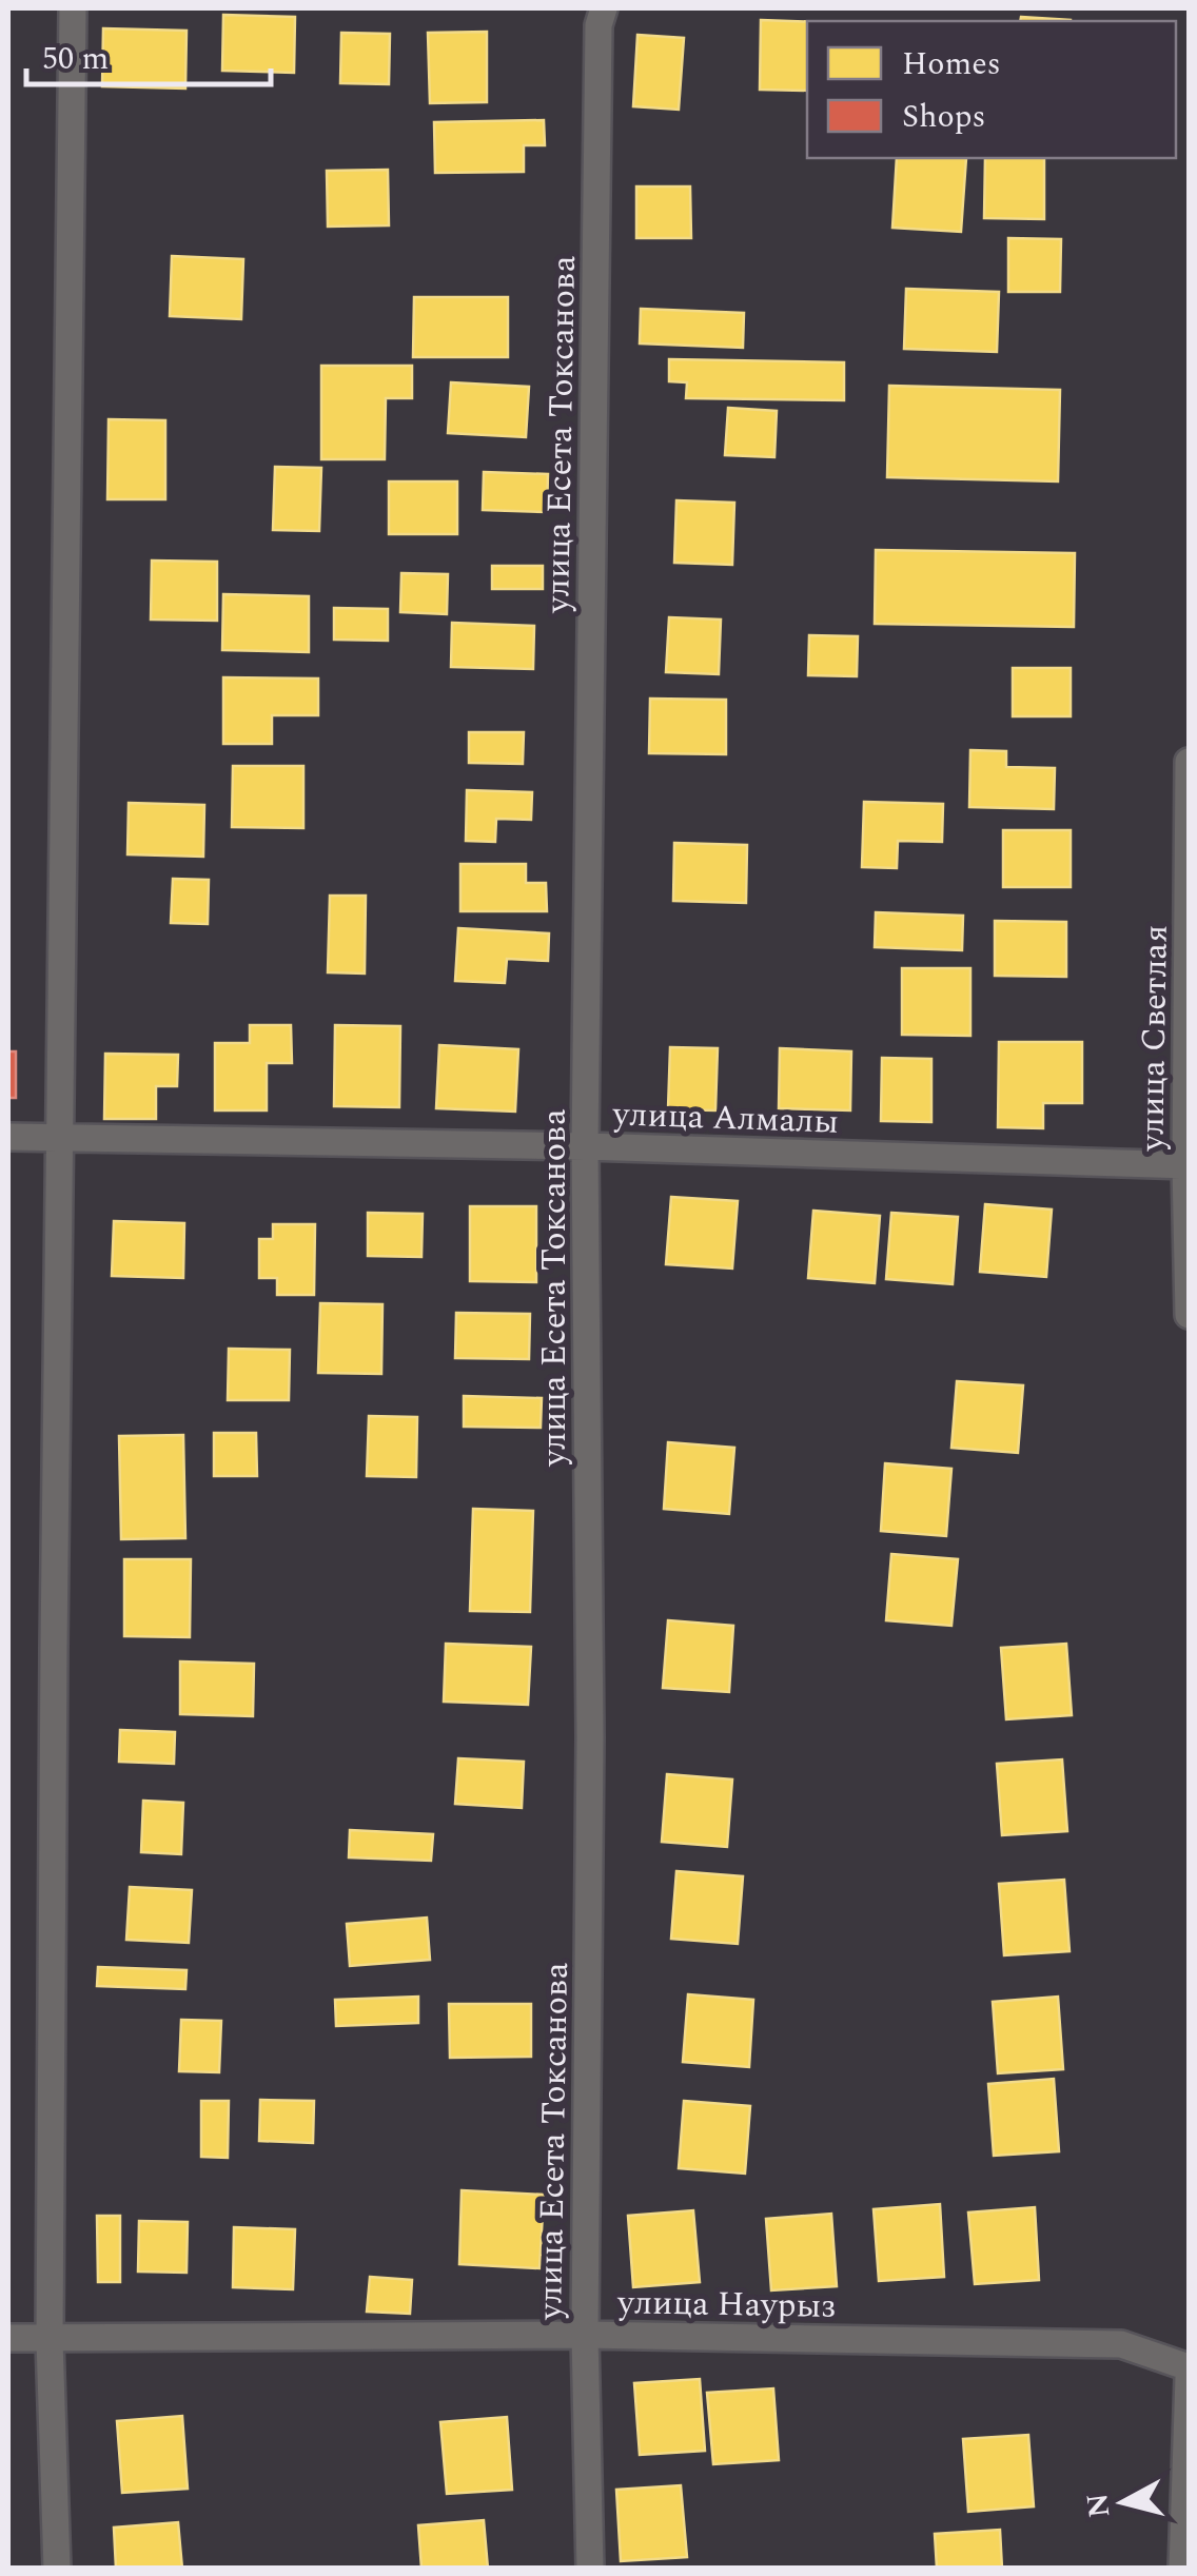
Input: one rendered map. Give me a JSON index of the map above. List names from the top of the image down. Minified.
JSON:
{"streets":{"street":["улица Есета Токсанова","улица Светлая","улица Алмалы","улица Наурыз"]},"crossings":[["улица Есета Токсанова","улица Алмалы"],["улица Есета Токсанова","улица Наурыз"],["улица Светлая","улица Алмалы"]],"legend":["Homes","Shops"],"scale_bar":"50 m","north":"left"}
